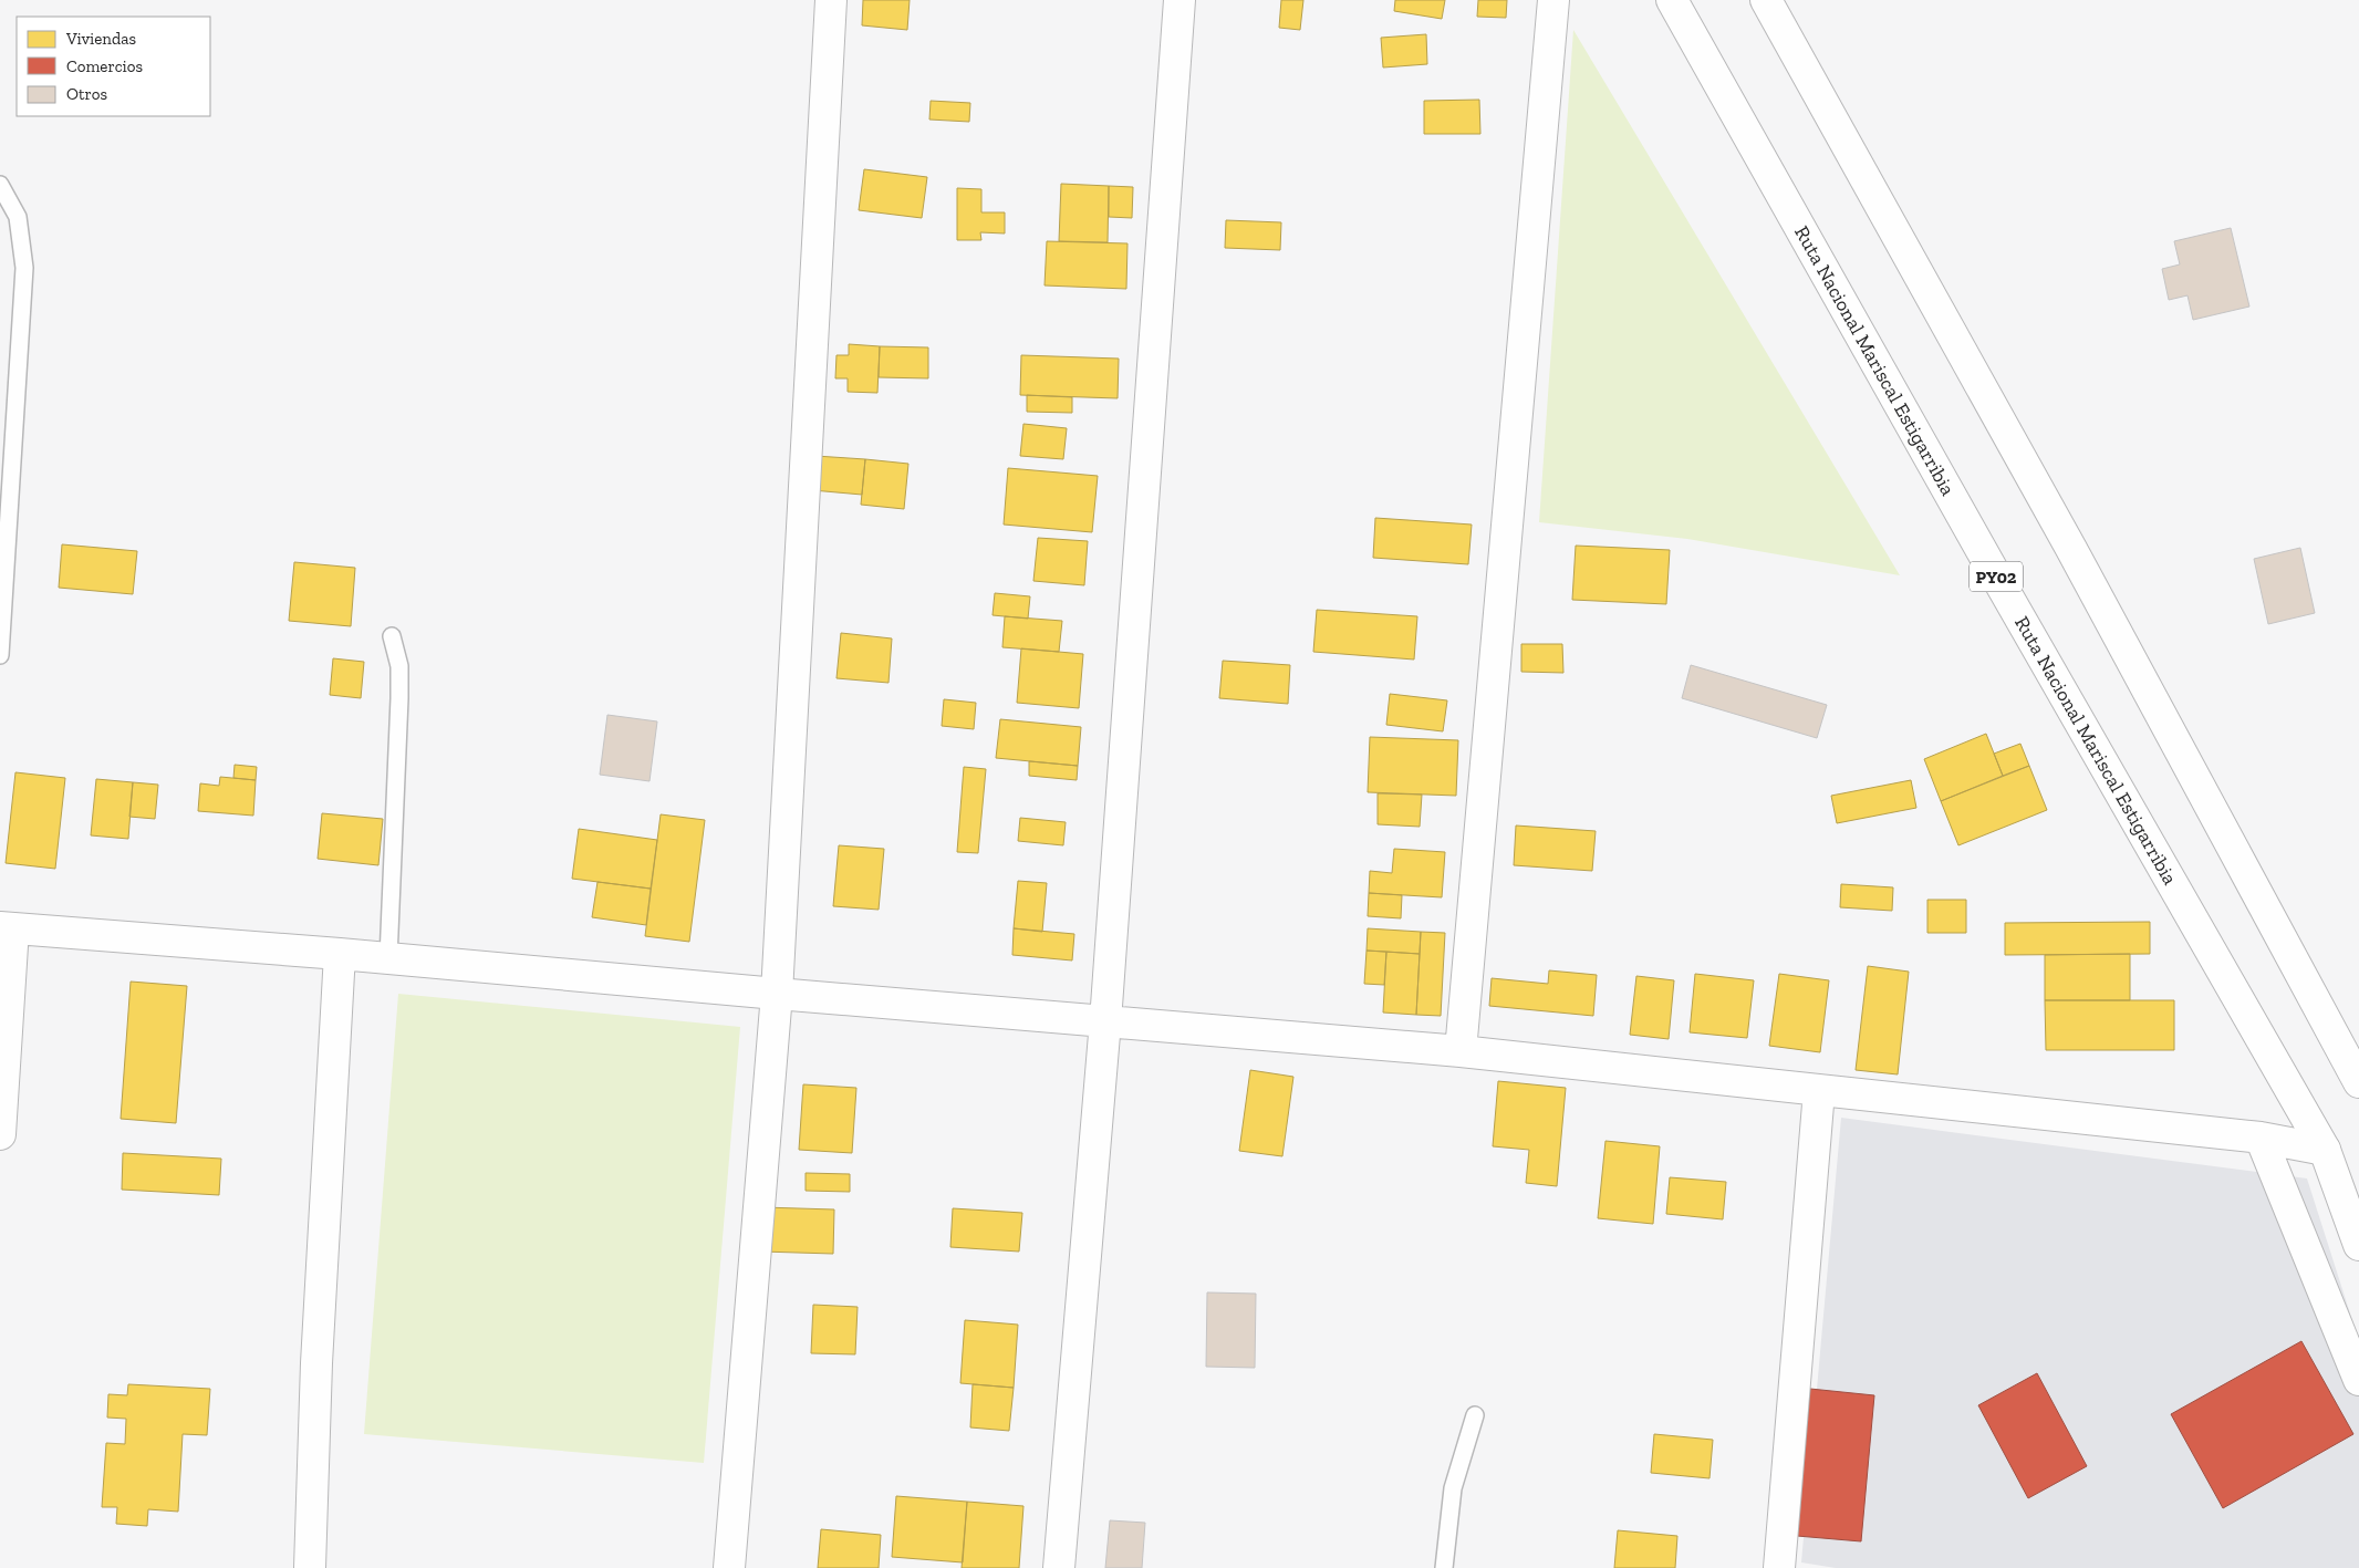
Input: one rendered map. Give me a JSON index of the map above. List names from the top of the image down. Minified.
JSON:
{"streets":{"main road":["Ruta Nacional Mariscal Estigarribia","PY02"]},"legend":["Viviendas","Comercios","Otros"]}
